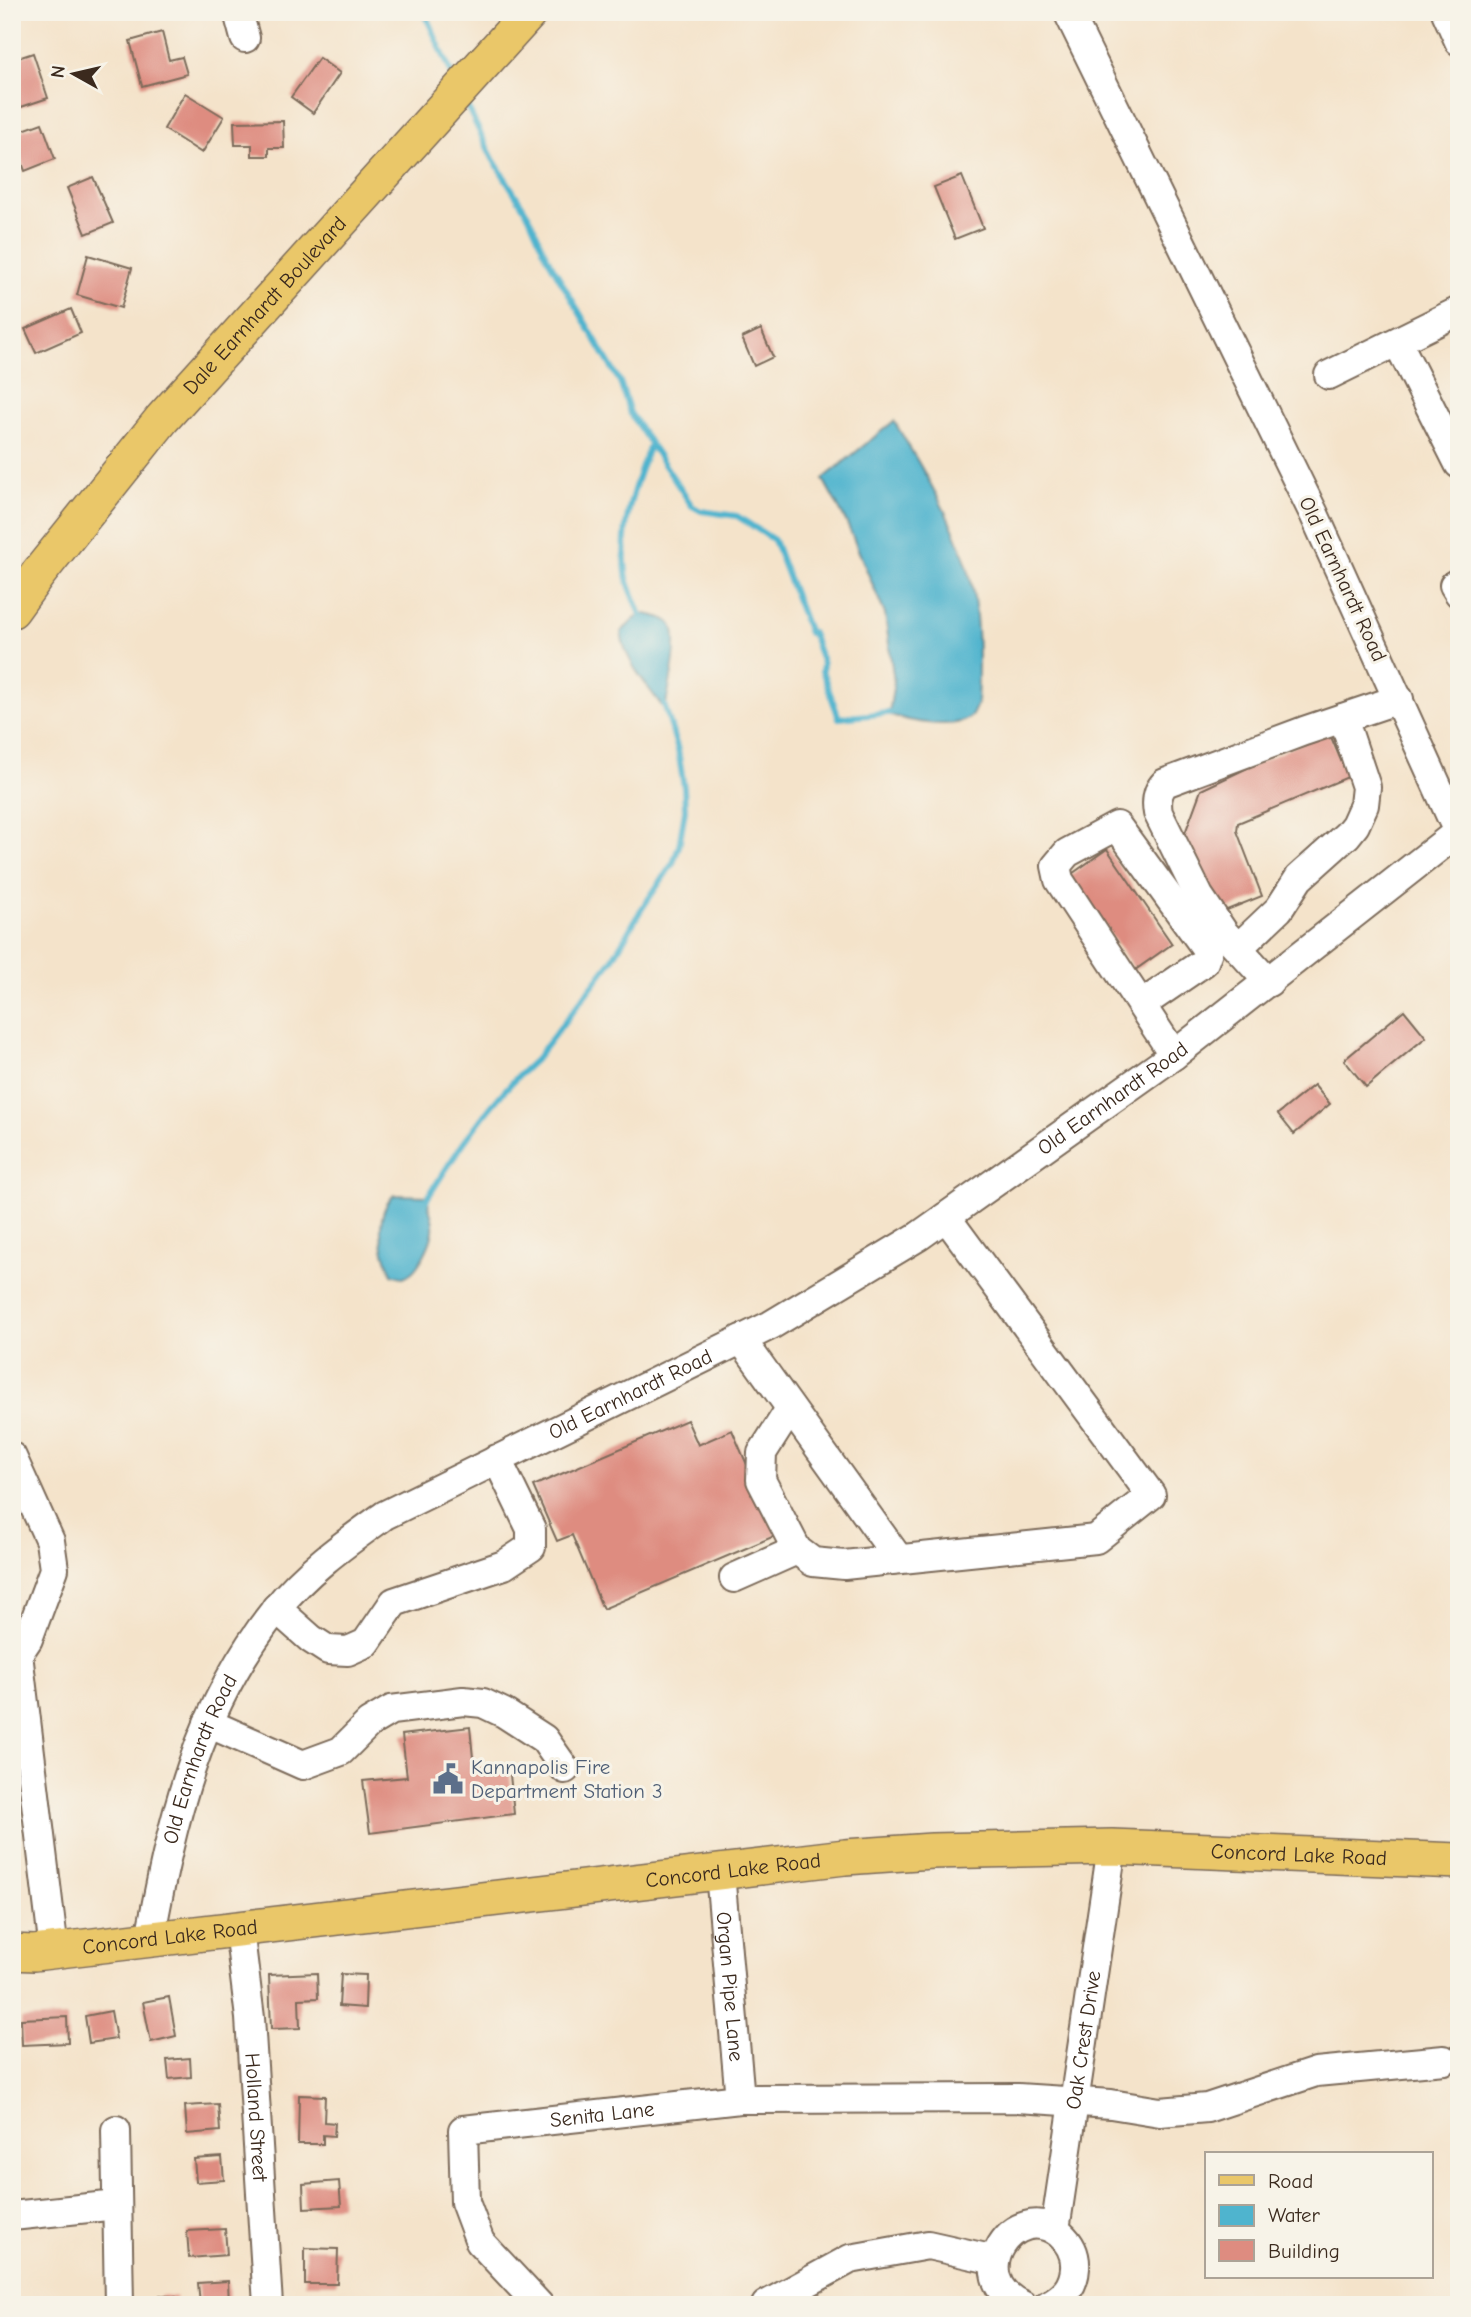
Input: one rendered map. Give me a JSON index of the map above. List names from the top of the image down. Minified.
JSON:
{"streets":{"main road":["Dale Earnhardt Boulevard","Concord Lake Road"],"street":["Old Earnhardt Road","Organ Pipe Lane","Oak Crest Drive","Senita Lane","Holland Street"]},"crossings":[["Old Earnhardt Road","Concord Lake Road"],["Concord Lake Road","Organ Pipe Lane"],["Concord Lake Road","Oak Crest Drive"],["Concord Lake Road","Holland Street"],["Organ Pipe Lane","Senita Lane"],["Oak Crest Drive","Senita Lane"]],"places":{"public building":["Kannapolis Fire Department Station 3"]},"legend":["Road","Water","Building"],"north":"left"}
